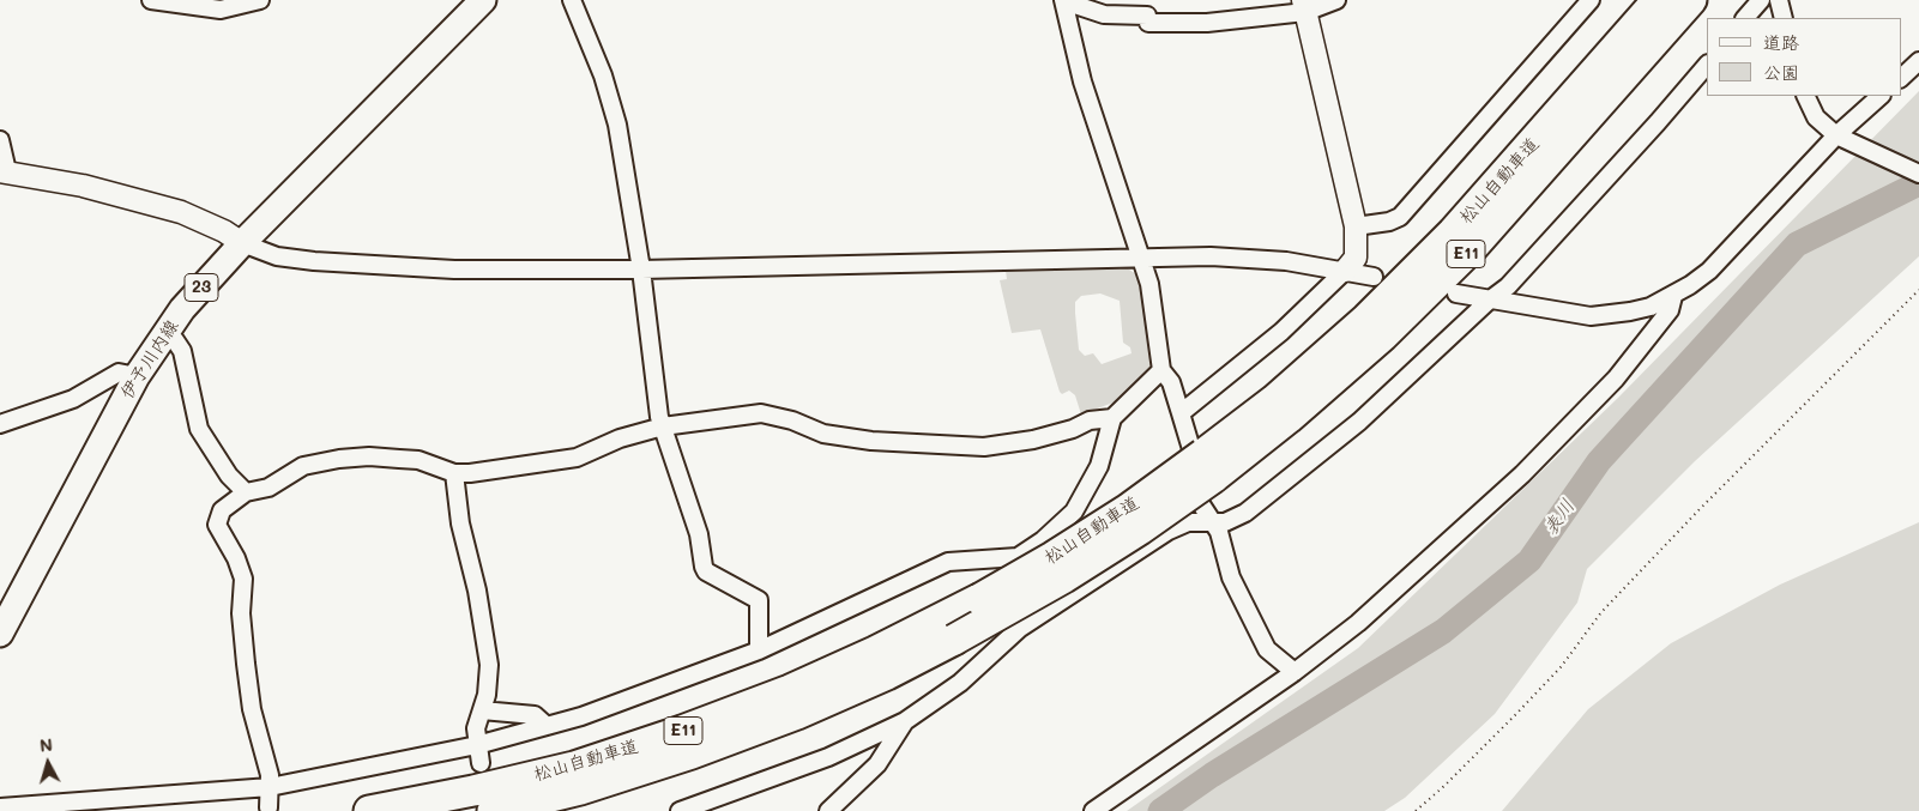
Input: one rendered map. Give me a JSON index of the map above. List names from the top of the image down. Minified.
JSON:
{"streets":{"highway":["松山自動車道","E11"],"main road":["23","伊予川内線"]},"water":["表川"],"legend":["道路","公園"],"north":"top"}
